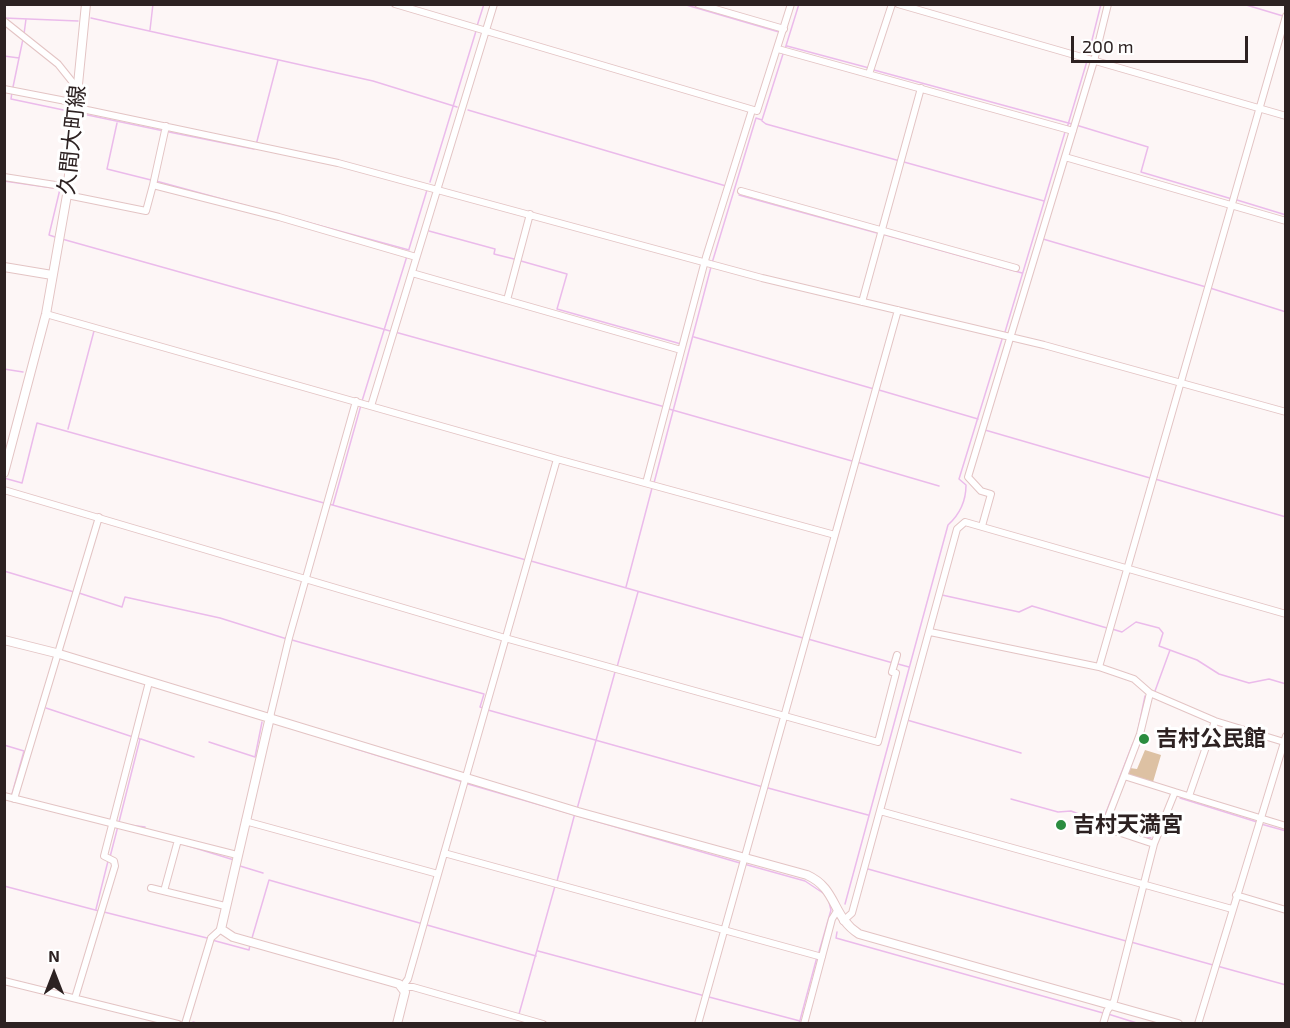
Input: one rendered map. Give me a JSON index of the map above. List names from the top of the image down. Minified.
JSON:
{"streets":{"street":["久間大町線"]},"places":["吉村公民館","吉村天満宮"],"scale_bar":"200 m","north":"top"}
